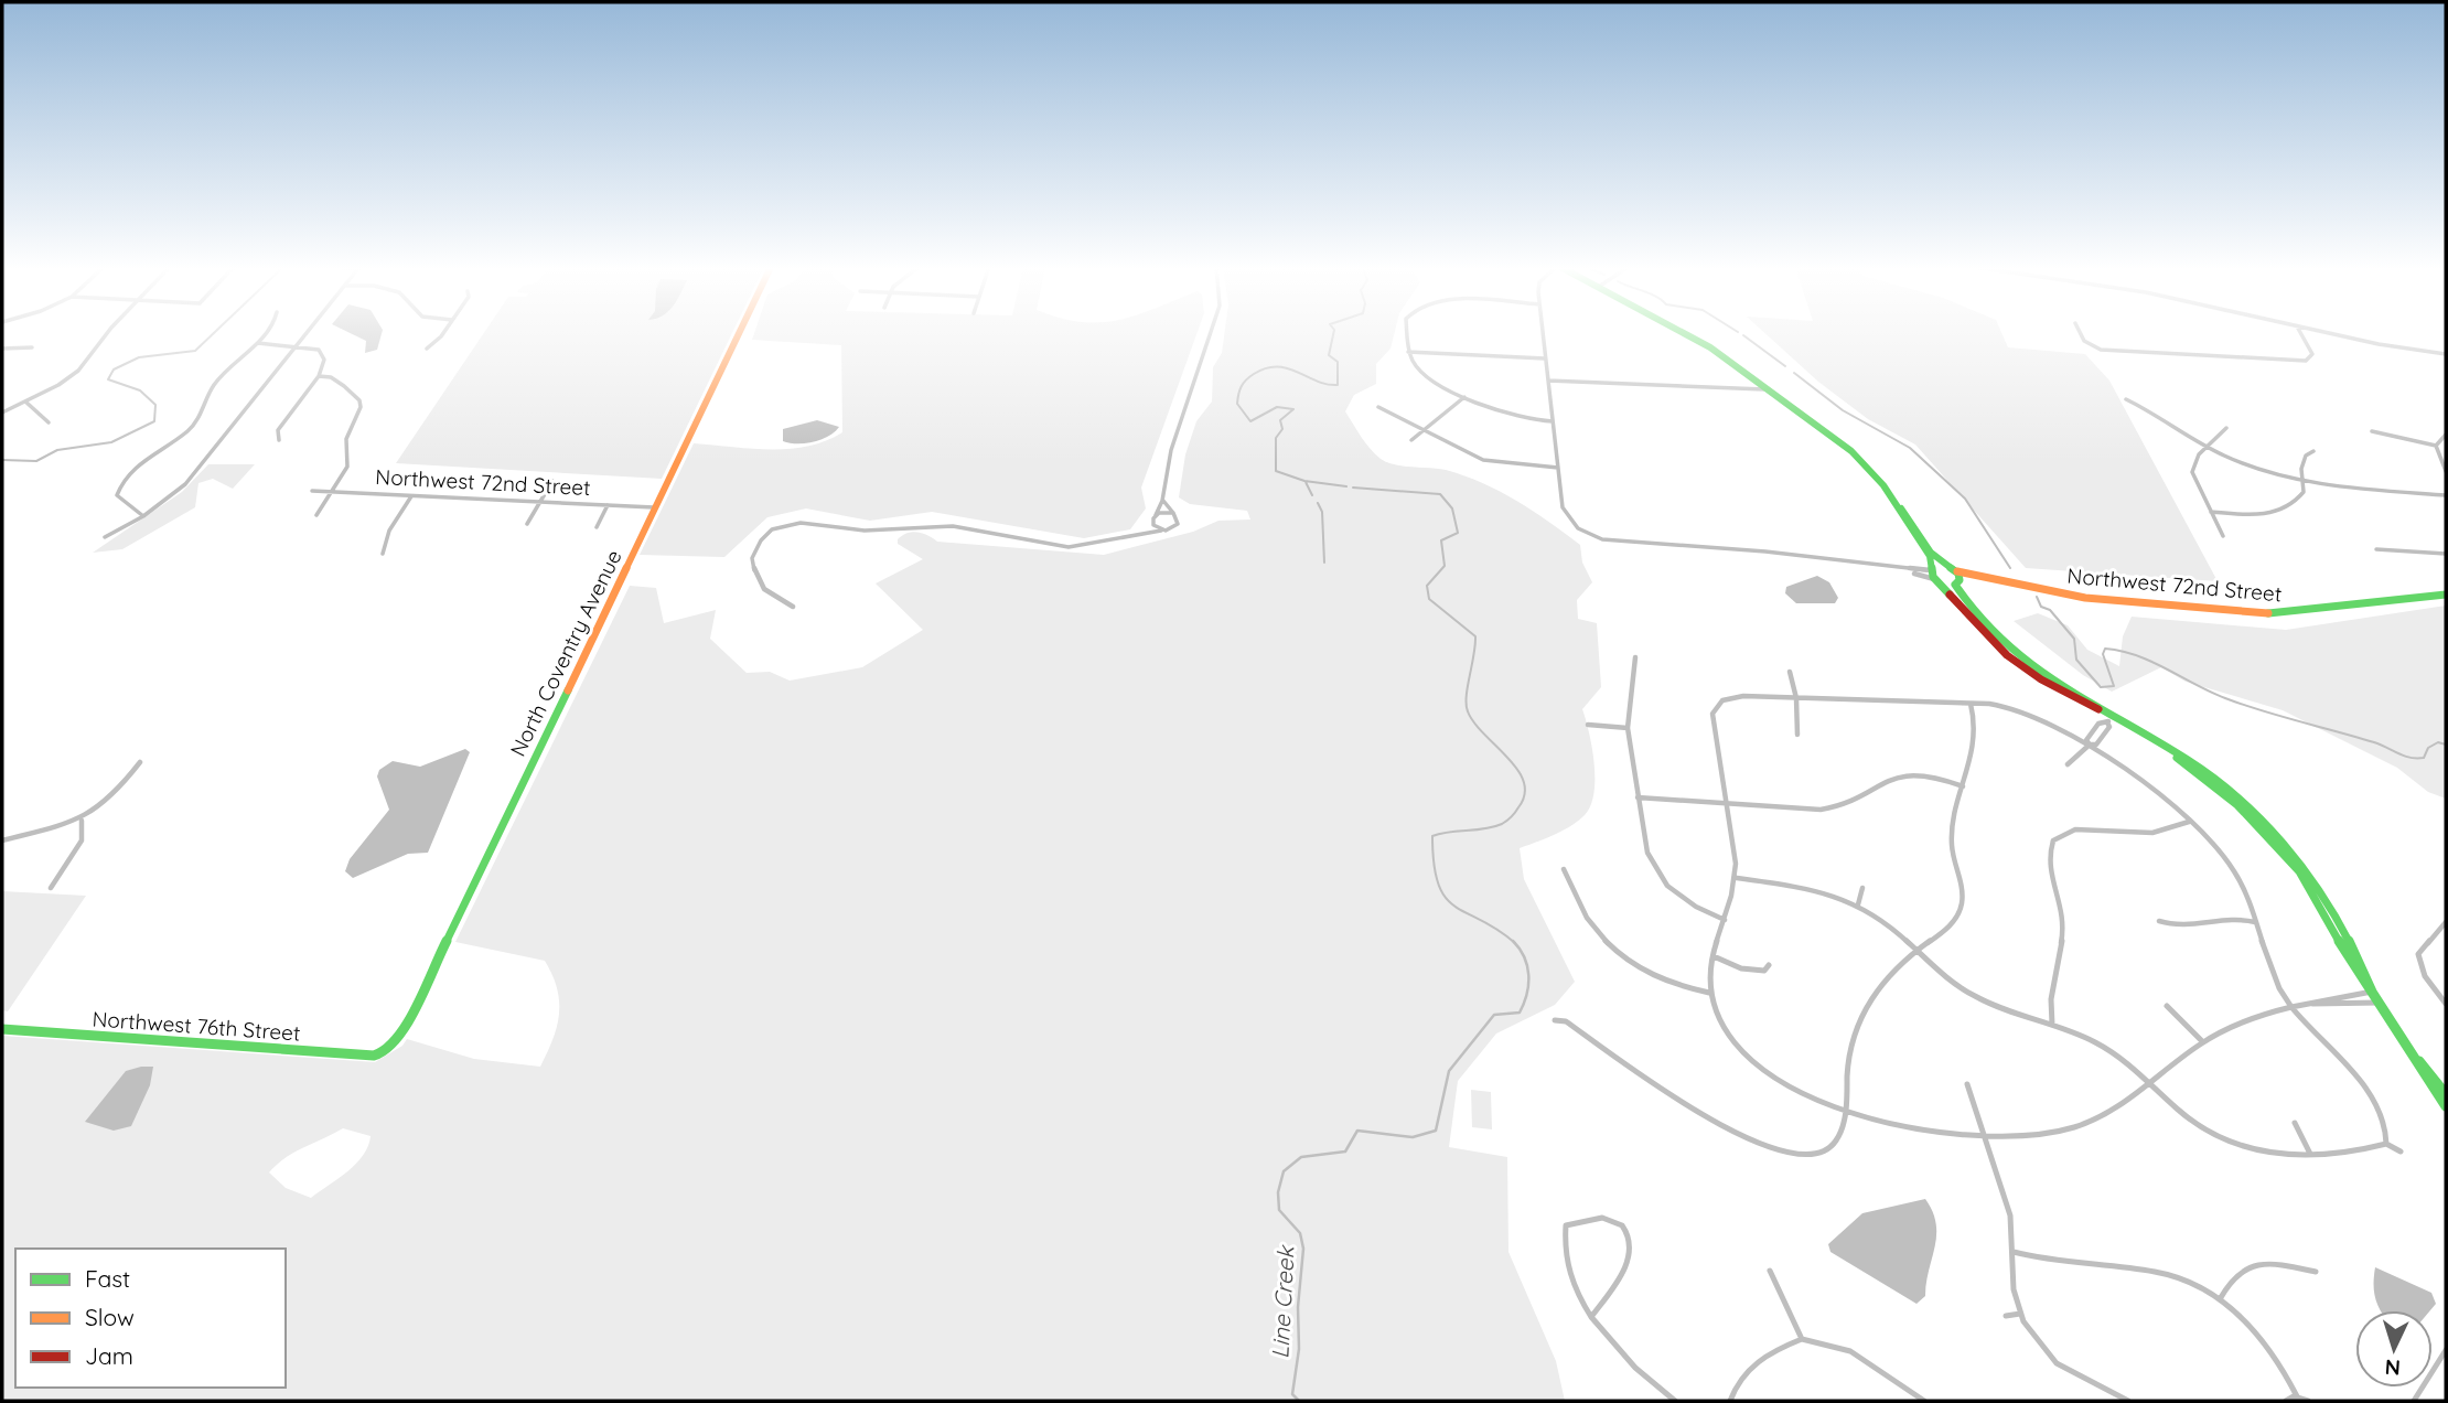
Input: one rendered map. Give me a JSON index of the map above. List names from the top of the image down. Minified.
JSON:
{"streets":{"street":["Northwest 72nd Street","North Coventry Avenue","Northwest 76th Street"]},"crossings":[["Northwest 72nd Street","North Coventry Avenue"],["North Coventry Avenue","Northwest 76th Street"]],"water":["Line Creek"],"legend":["Fast","Slow","Jam"],"north":"bottom"}
